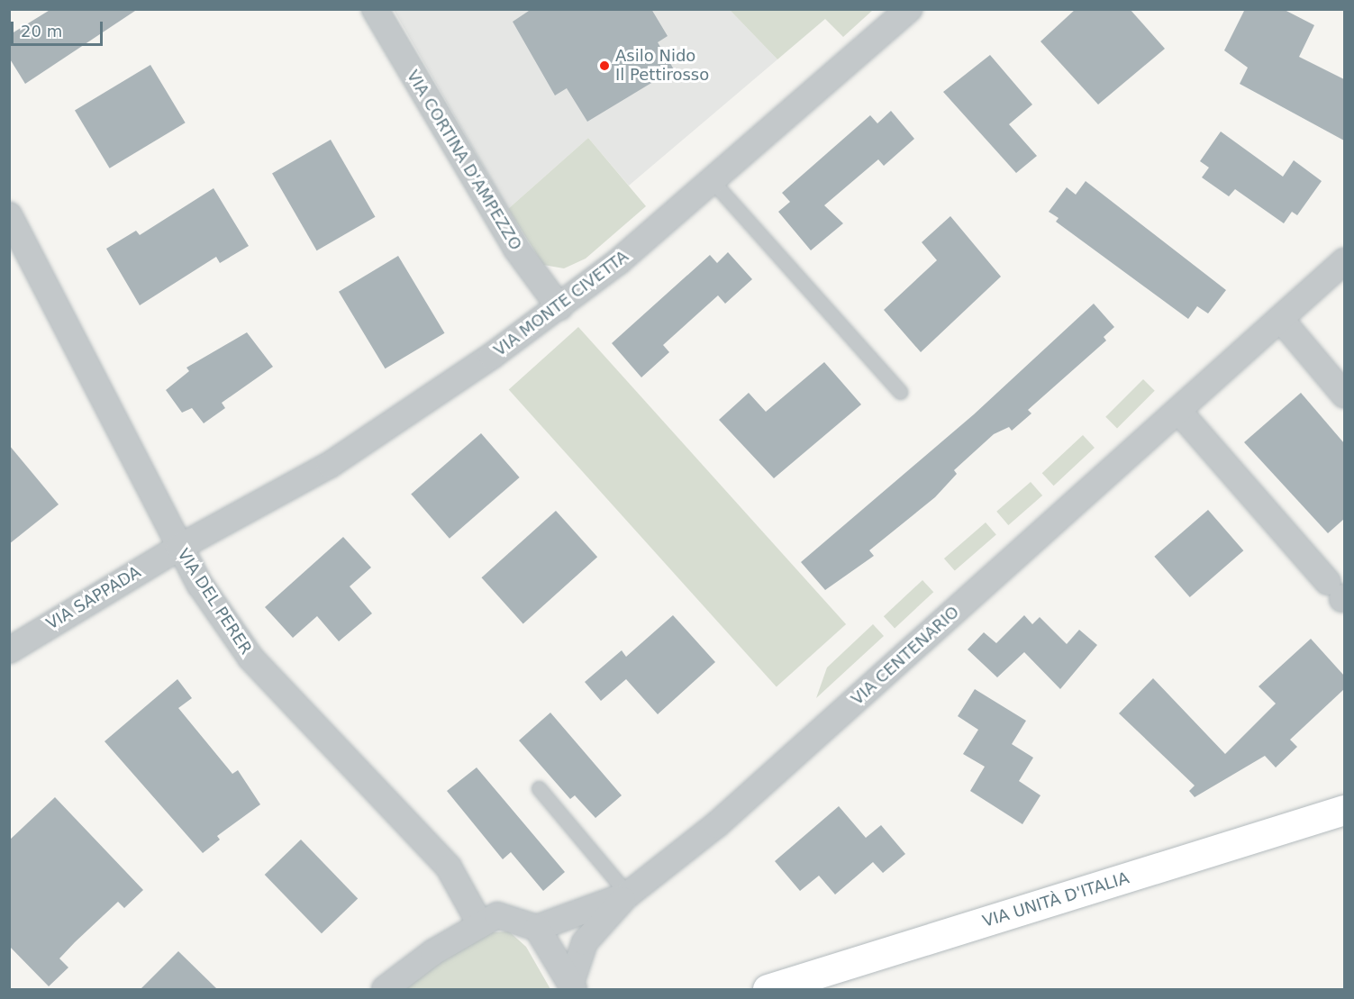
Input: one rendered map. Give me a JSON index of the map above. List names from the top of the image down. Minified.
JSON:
{"streets":{"street":["VIA CORTINA D'AMPEZZO","VIA MONTE CIVETTA","VIA SAPPADA","VIA DEL PERER","VIA CENTENARIO","VIA UNITÀ D'ITALIA"]},"crossings":[["VIA CORTINA D'AMPEZZO","VIA MONTE CIVETTA"],["VIA MONTE CIVETTA","VIA SAPPADA"],["VIA MONTE CIVETTA","VIA DEL PERER"],["VIA SAPPADA","VIA DEL PERER"]],"places":["Asilo Nido Il Pettirosso"],"scale_bar":"20 m"}
